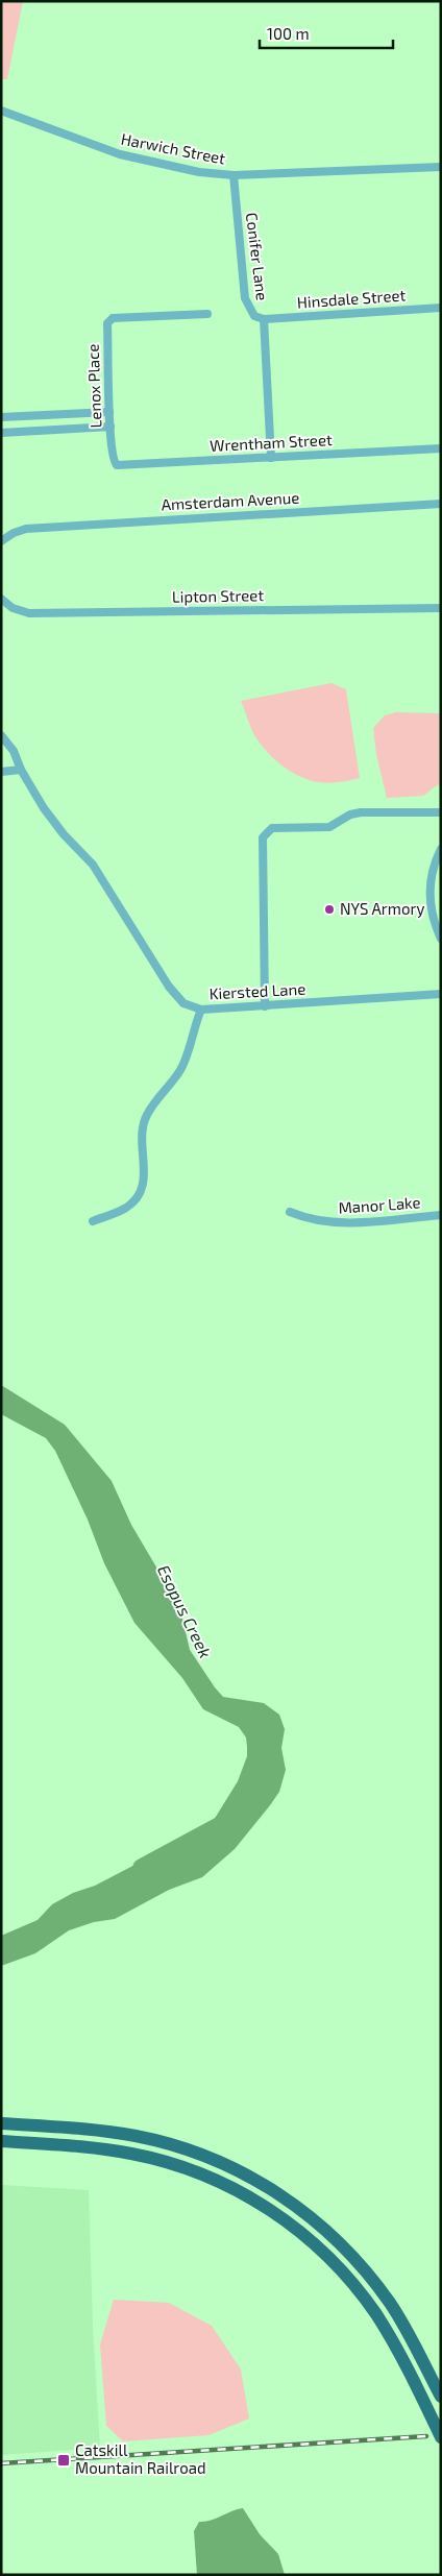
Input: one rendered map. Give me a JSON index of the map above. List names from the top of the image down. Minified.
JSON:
{"streets":{"street":["Harwich Street","Conifer Lane","Hinsdale Street","Lenox Place","Wrentham Street","Amsterdam Avenue","Lipton Street","Kiersted Lane","Manor Lake"]},"crossings":[["Harwich Street","Conifer Lane"],["Conifer Lane","Hinsdale Street"],["Conifer Lane","Wrentham Street"],["Lenox Place","Wrentham Street"]],"water":["Esopus Creek"],"places":{"other":["NYS Armory"],"transit":["Catskill Mountain Railroad"]},"scale_bar":"100 m"}
